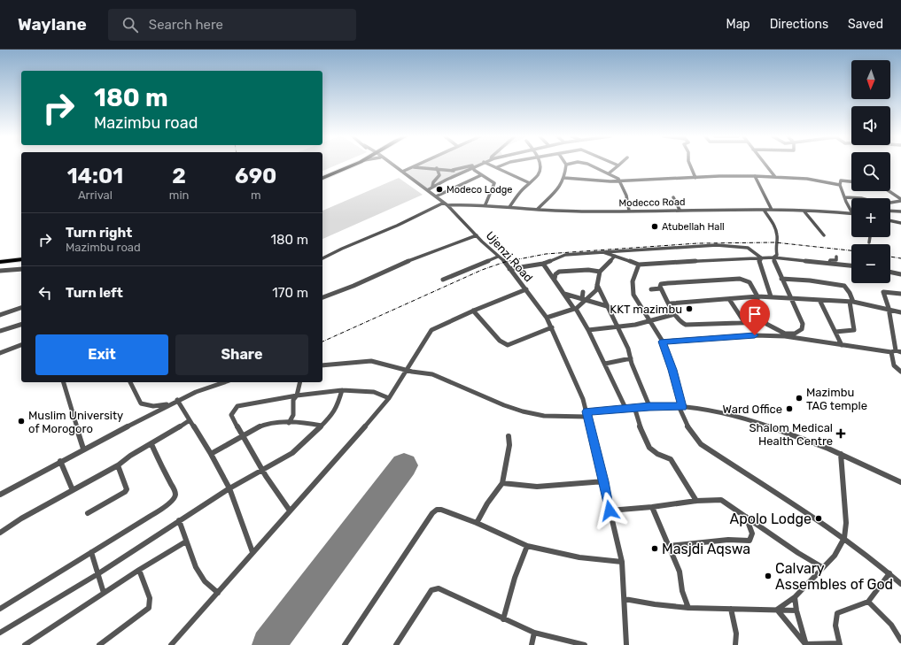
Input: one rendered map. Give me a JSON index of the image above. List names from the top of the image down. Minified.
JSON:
{"streets":{"street":["Modecco Road","Ujenzi Road"]},"crossings":[["Modecco Road","Ujenzi Road"]],"places":{"other":["Modeco Lodge","Atubellah Hall","KKT mazimbu","Mazimbu TAG temple","Ward Office","Muslim University of Morogoro","Apolo Lodge","Masjdi Aqswa","Calvary Assembles of God"],"health":["Shalom Medical Health Centre"]},"north":"bottom","page":{"header":"Waylane","search":"Search here","nav":["Map","Directions","Saved"],"map_buttons":["+","−"],"turn":["180 m","Mazimbu road"],"eta":["14:01","Arrival","2","min","690","m"],"list":[{"name":"Turn right","note":"Mazimbu road","value":"180 m"},{"name":"Turn left","value":"170 m"}],"buttons":["Exit","Share"]}}
